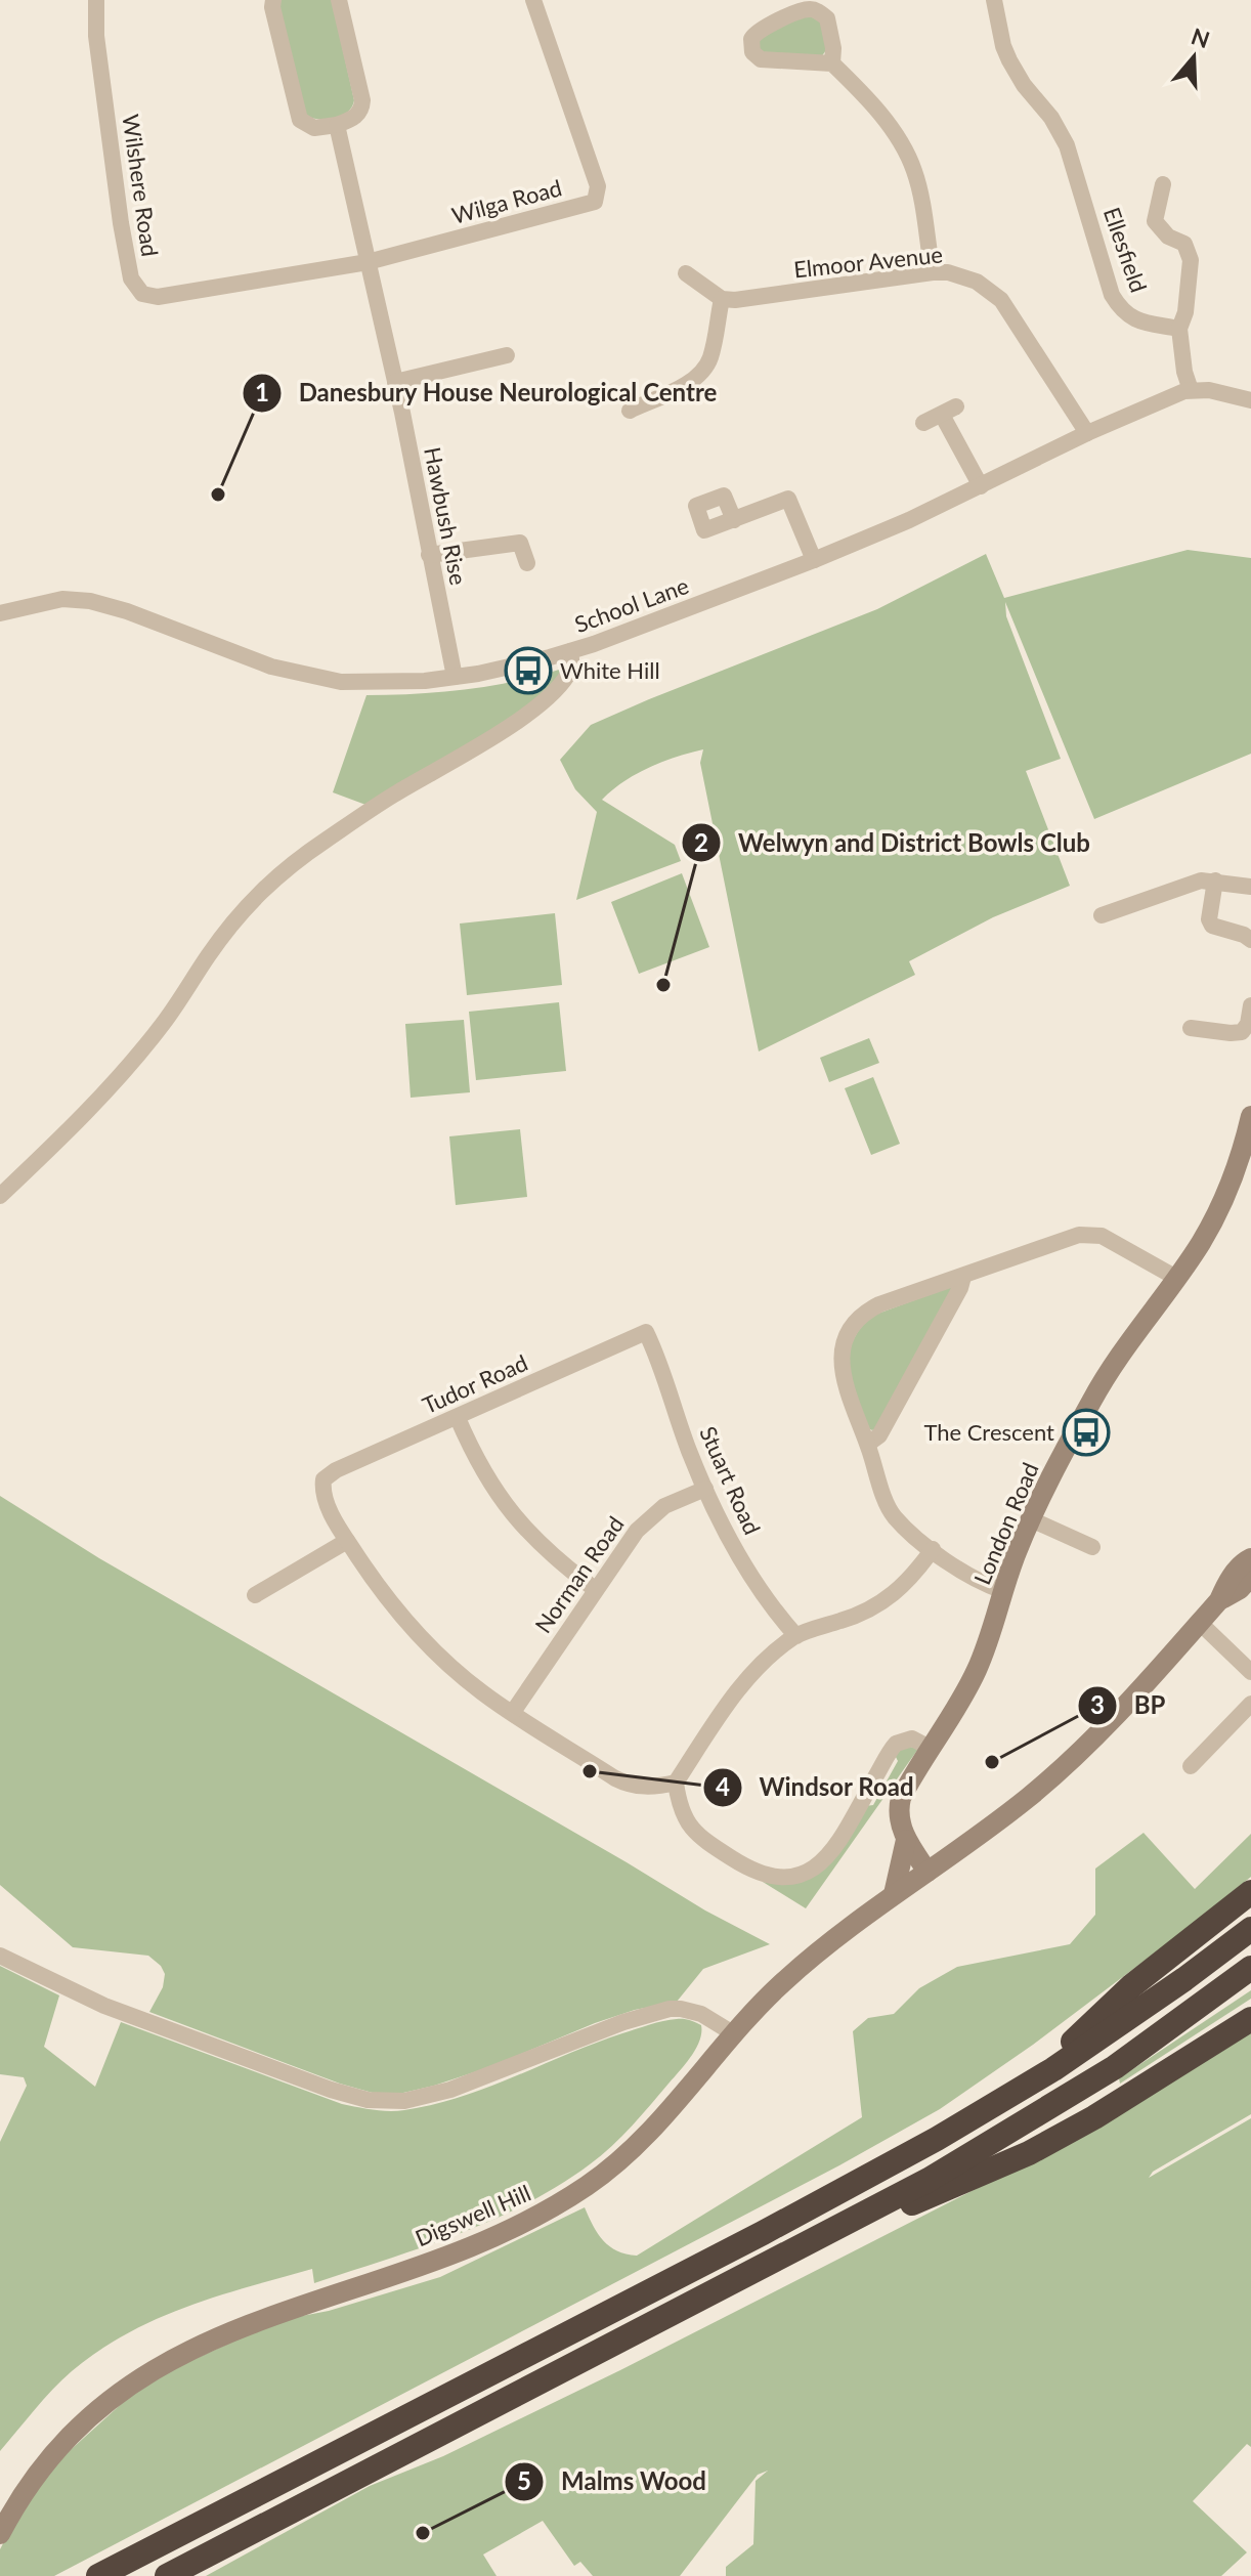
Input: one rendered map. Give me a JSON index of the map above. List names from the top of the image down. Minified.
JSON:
{"streets":{"main road":["London Road","Digswell Hill"],"street":["Wilshere Road","Wilga Road","Ellesfield","Elmoor Avenue","Hawbush Rise","School Lane","Tudor Road","Stuart Road","Norman Road"]},"crossings":[["Wilshere Road","Wilga Road"],["Wilshere Road","Hawbush Rise"],["Wilga Road","Hawbush Rise"],["Elmoor Avenue","School Lane"],["Hawbush Rise","School Lane"],["Tudor Road","Stuart Road"],["Stuart Road","Norman Road"],["London Road","Digswell Hill"]],"places":{"other":["Danesbury House Neurological Centre","Welwyn and District Bowls Club","BP","Windsor Road","Malms Wood"],"bus stop":["White Hill","The Crescent"]},"north":"top"}
